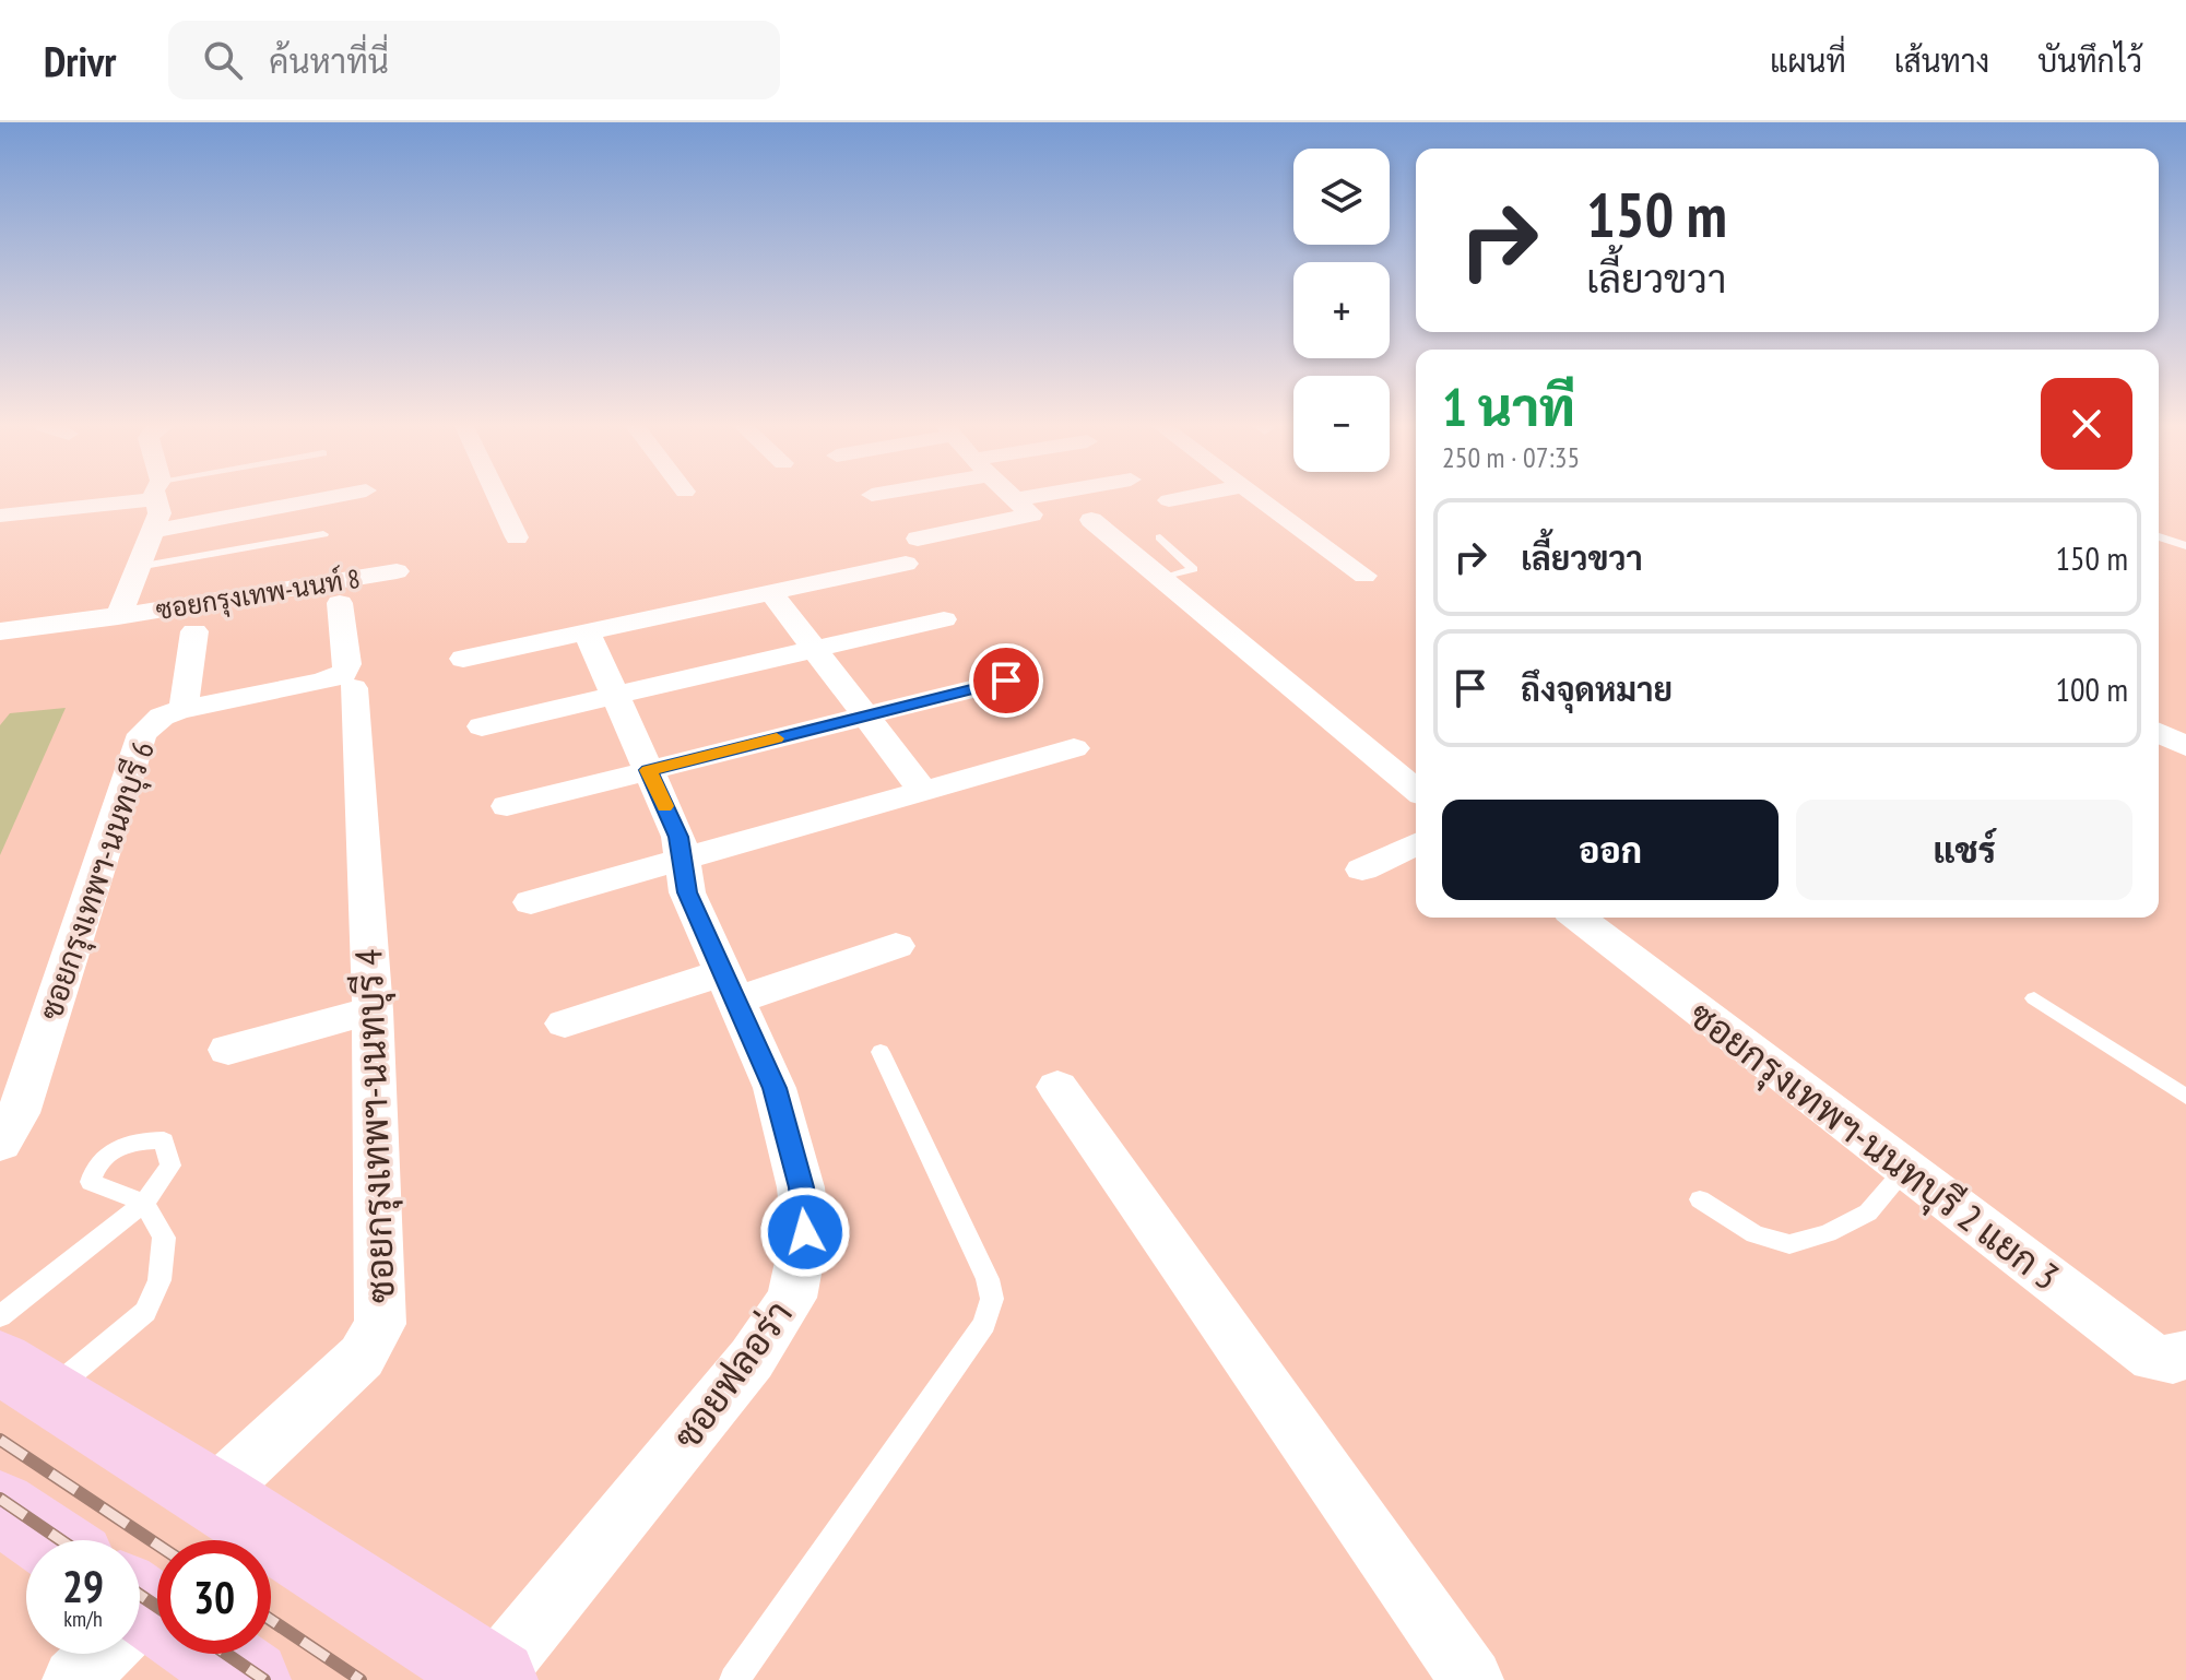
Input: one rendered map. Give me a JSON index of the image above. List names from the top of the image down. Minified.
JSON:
{"streets":{"street":["ซอยกรุงเทพ-นนท์ 8","ซอยกรุงเทพฯ-นนทบุรี 6","ซอยกรุงเทพฯ-นนทบุรี 4","ซอยกรุงเทพฯ-นนทบุรี 2 แยก 3","ซอยฟลอร่า"]},"page":{"header":"Drivr","search":"ค้นหาที่นี่","nav":["แผนที่","เส้นทาง","บันทึกไว้"],"map_buttons":["+","−"],"turn":["150 m","เลี้ยวขวา"],"heading":["1 นาที","250 m · 07:35"],"list":[{"name":"เลี้ยวขวา","value":"150 m"},{"name":"ถึงจุดหมาย","value":"100 m"}],"buttons":["ออก","แชร์"],"speed":"29 km/h","limit":"30"}}
